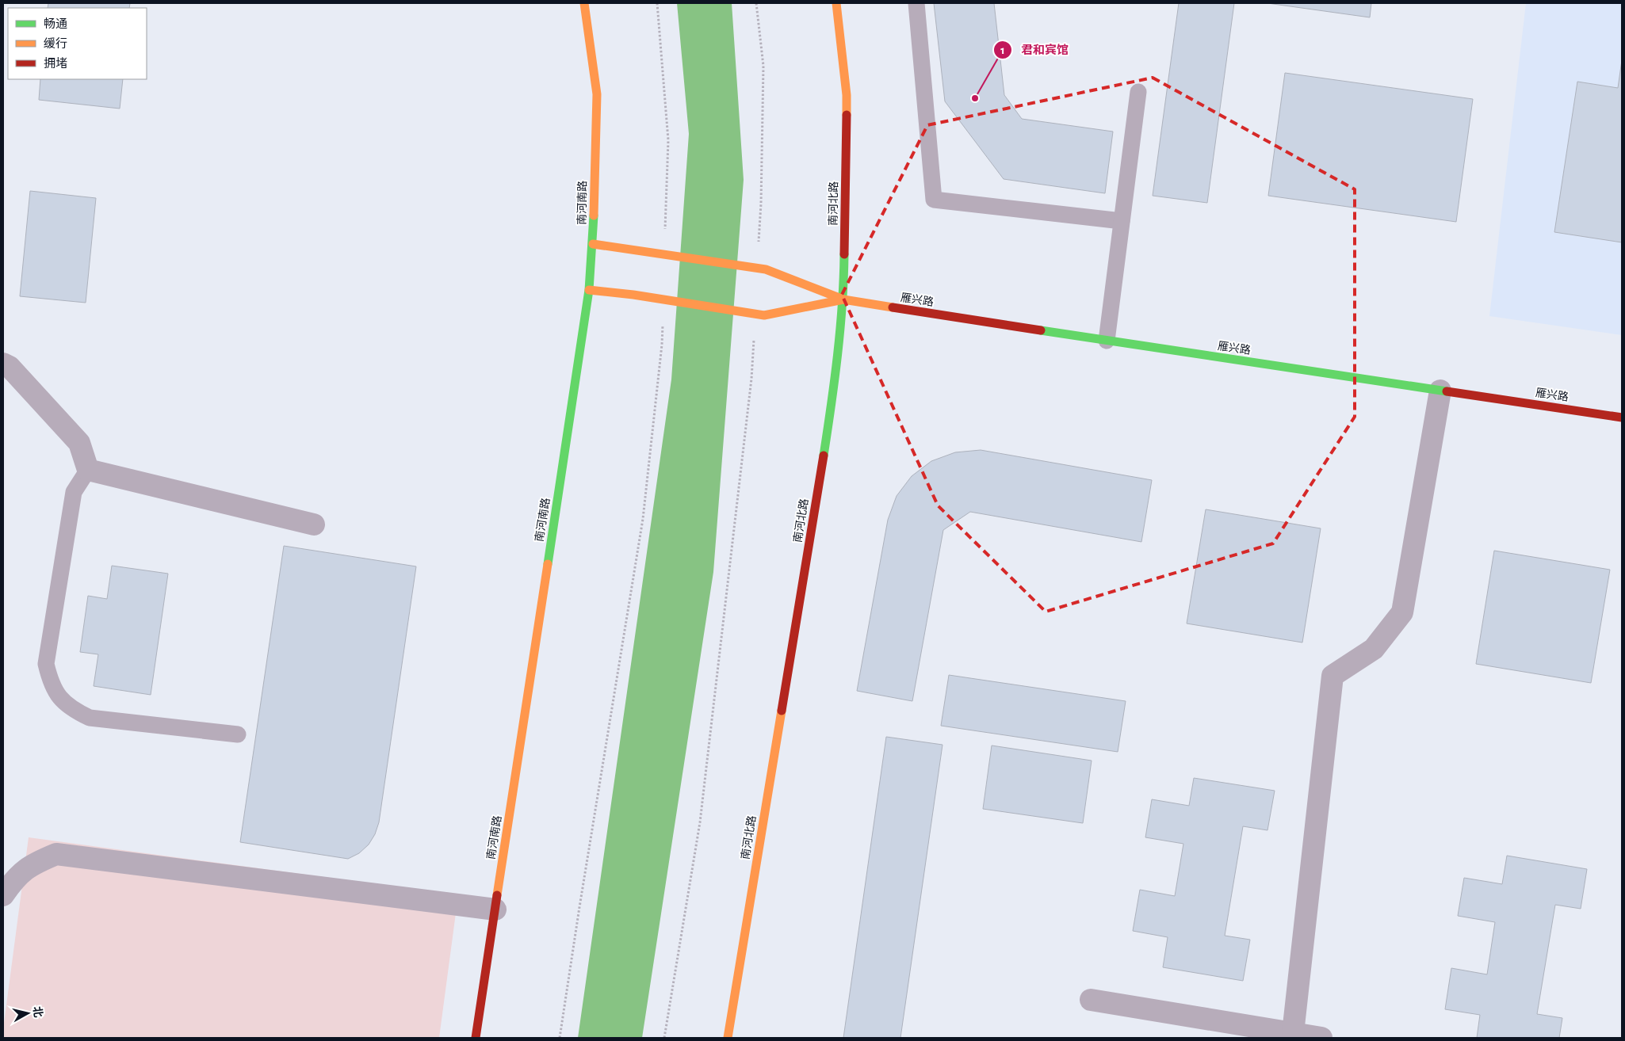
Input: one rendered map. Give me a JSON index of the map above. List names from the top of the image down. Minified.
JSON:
{"streets":{"street":["南河南路","南河北路","雁兴路"]},"crossings":[["南河北路","雁兴路"]],"places":["君和宾馆"],"legend":["畅通","缓行","拥堵"],"north":"right"}
